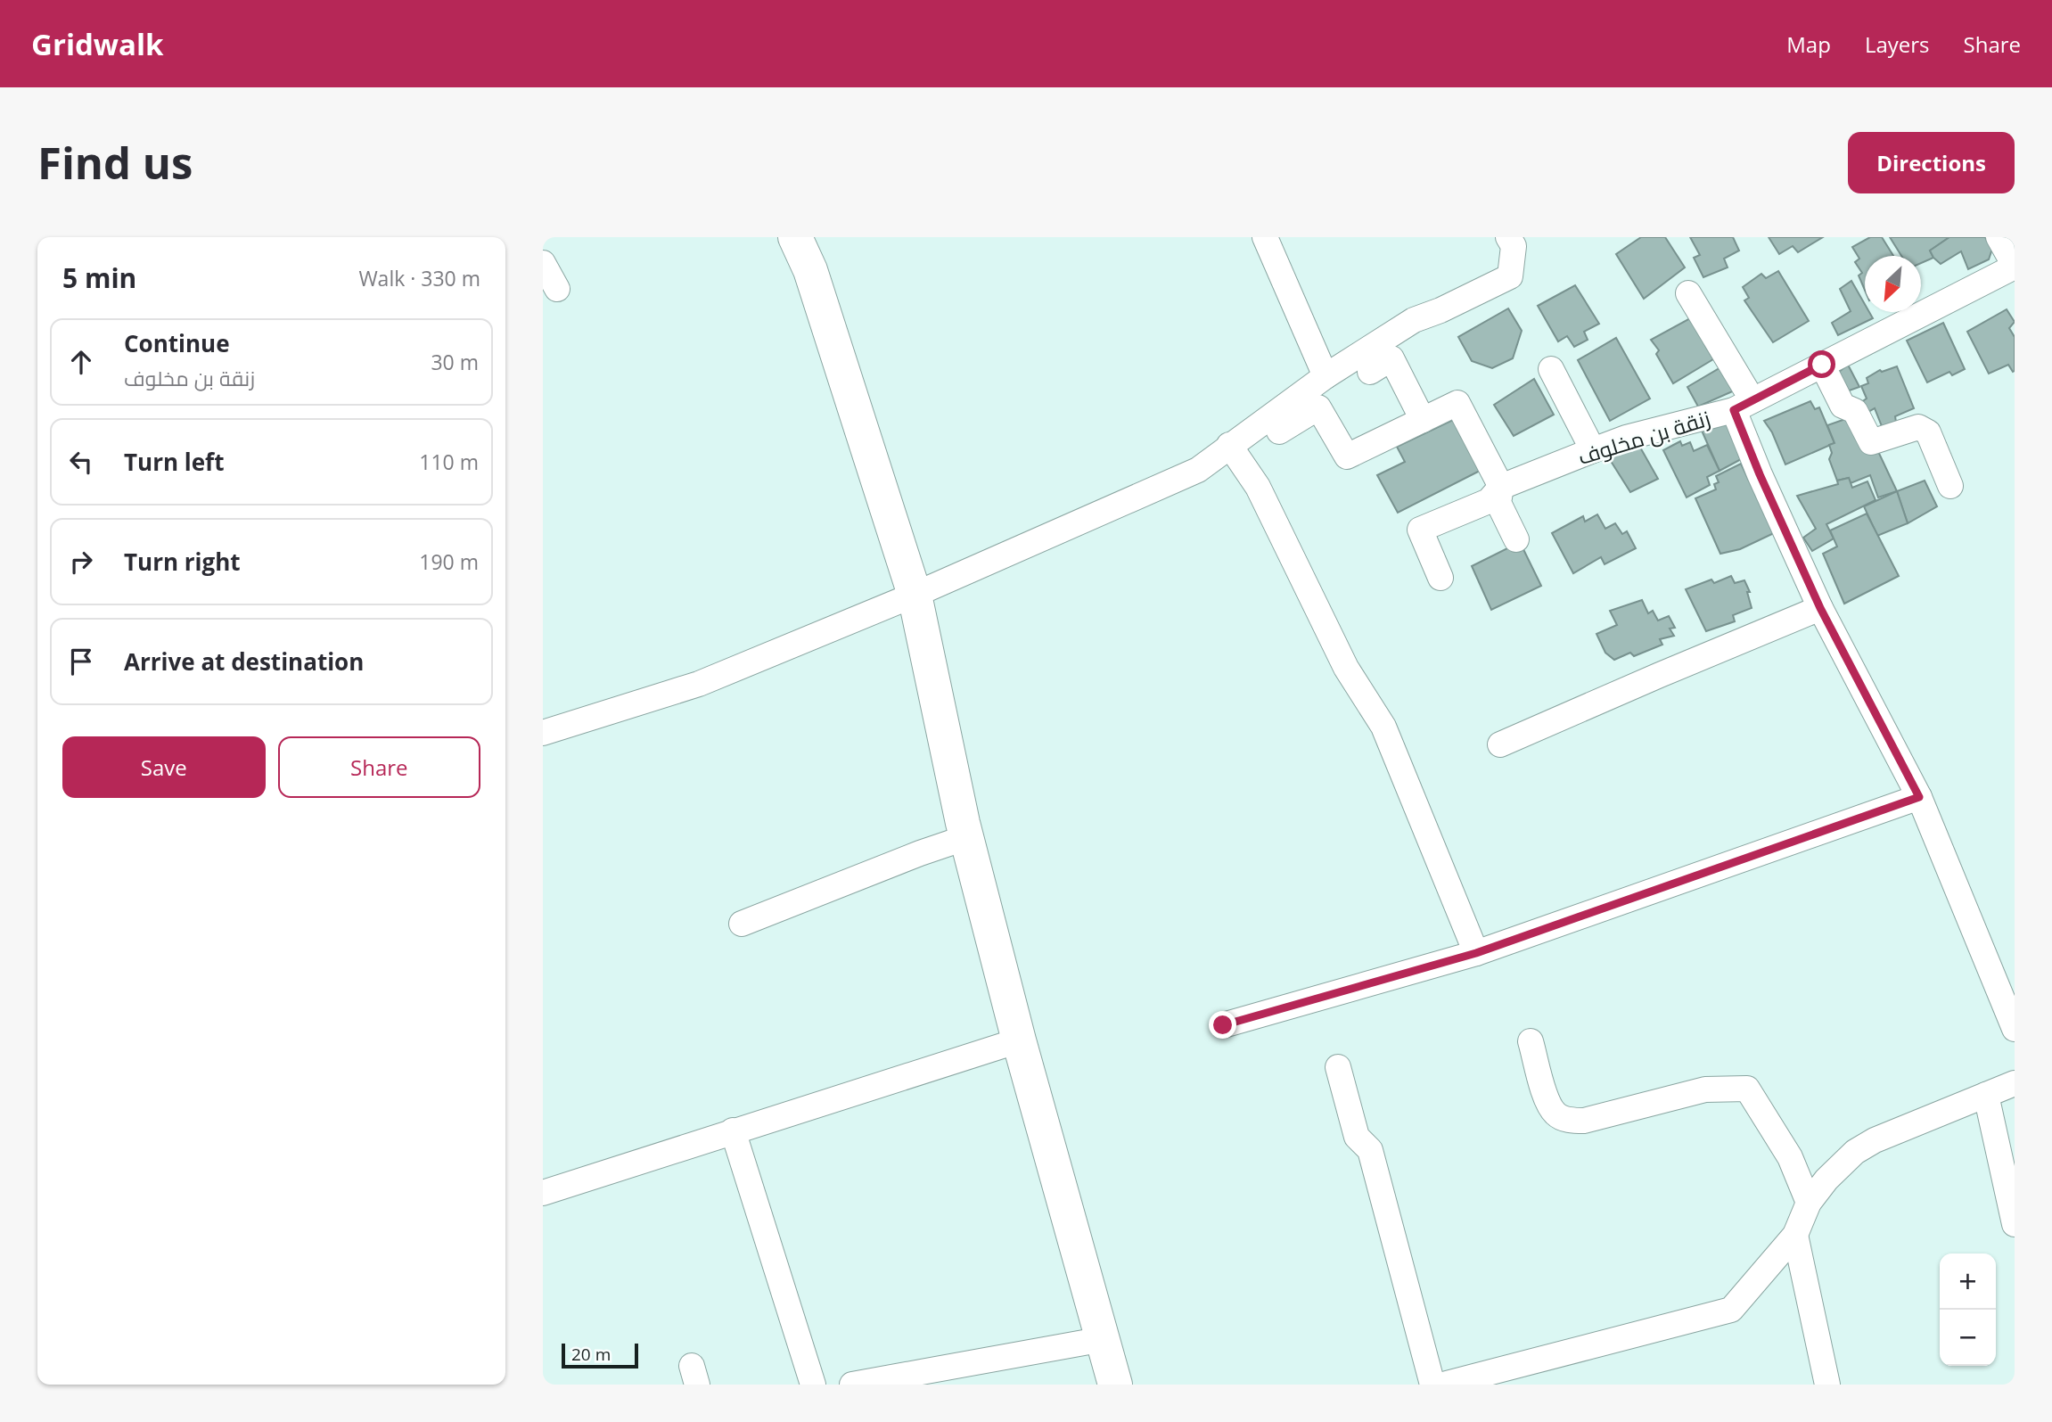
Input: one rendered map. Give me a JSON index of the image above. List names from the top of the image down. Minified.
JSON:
{"streets":{"street":["زنقة بن مخلوف"]},"scale_bar":"20 m","north":"bottom left","page":{"header":"Gridwalk","nav":["Map","Layers","Share"],"buttons":["Directions",["Save","Share"]],"title":"Find us","heading":["5 min","Walk · 330 m"],"list":[["Continue","زنقة بن مخلوف","30 m"],["Turn left","110 m"],["Turn right","190 m"],"Arrive at destination"],"map_buttons":["+","−"],"scale":"20 m"}}
